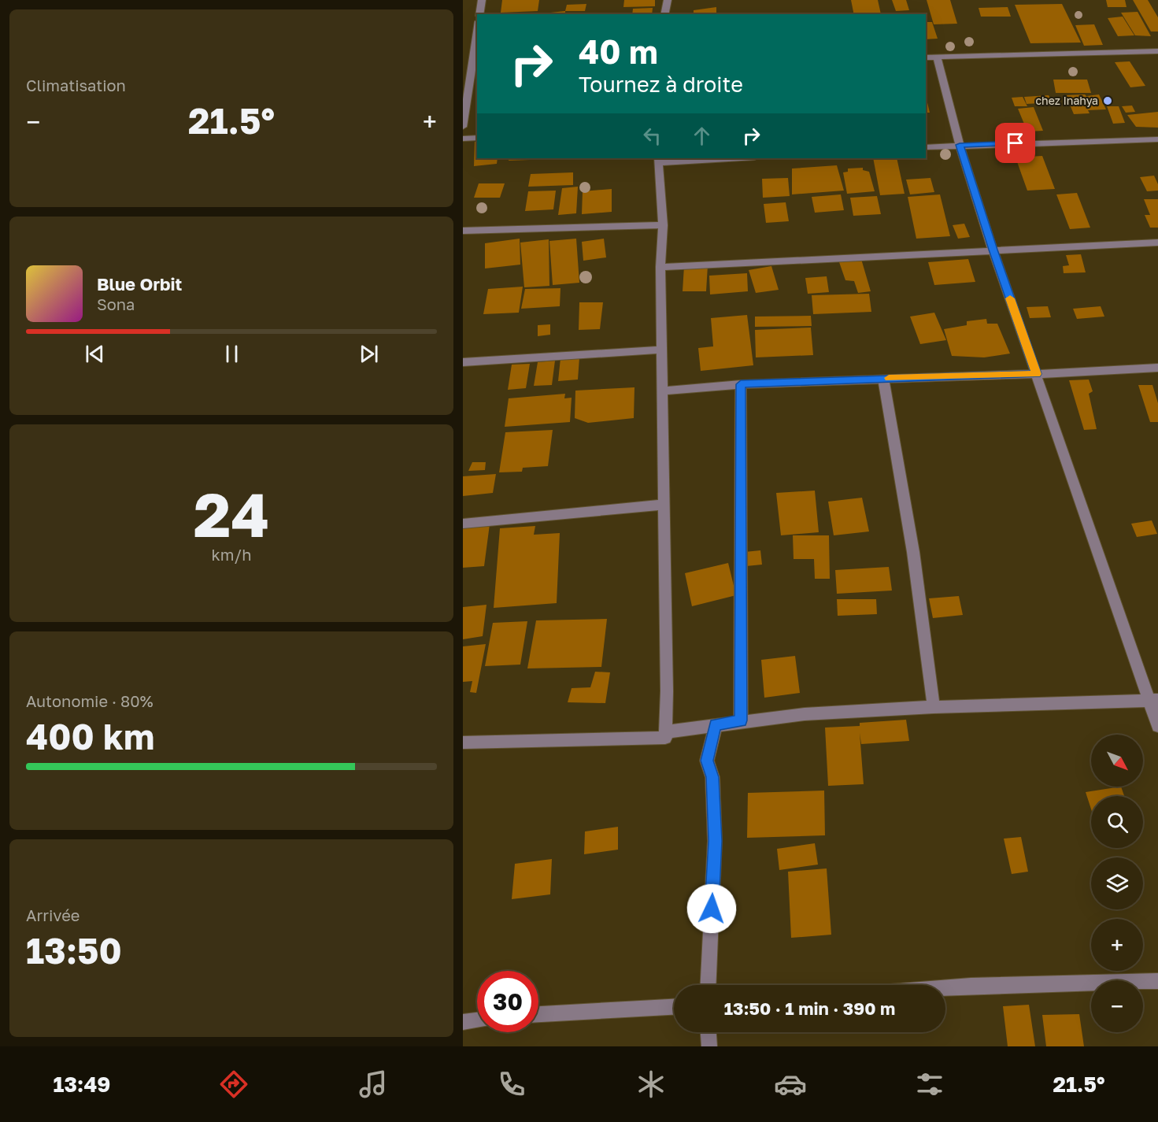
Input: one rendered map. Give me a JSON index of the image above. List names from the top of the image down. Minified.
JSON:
{"places":["chez Inahya"],"north":"bottom right","page":{"tile":["Climatisation",["24","km/h"],["Autonomie · 80%","400 km"],["Arrivée","13:50"]],"turn":["40 m","Tournez à droite"],"heat":["−","21.5°","+"],"song":["Blue Orbit","Sona"],"map_buttons":["+","−"],"limit":"30","trip":"13:50 · 1 min · 390 m","tabs":["13:49","21.5°"]}}
